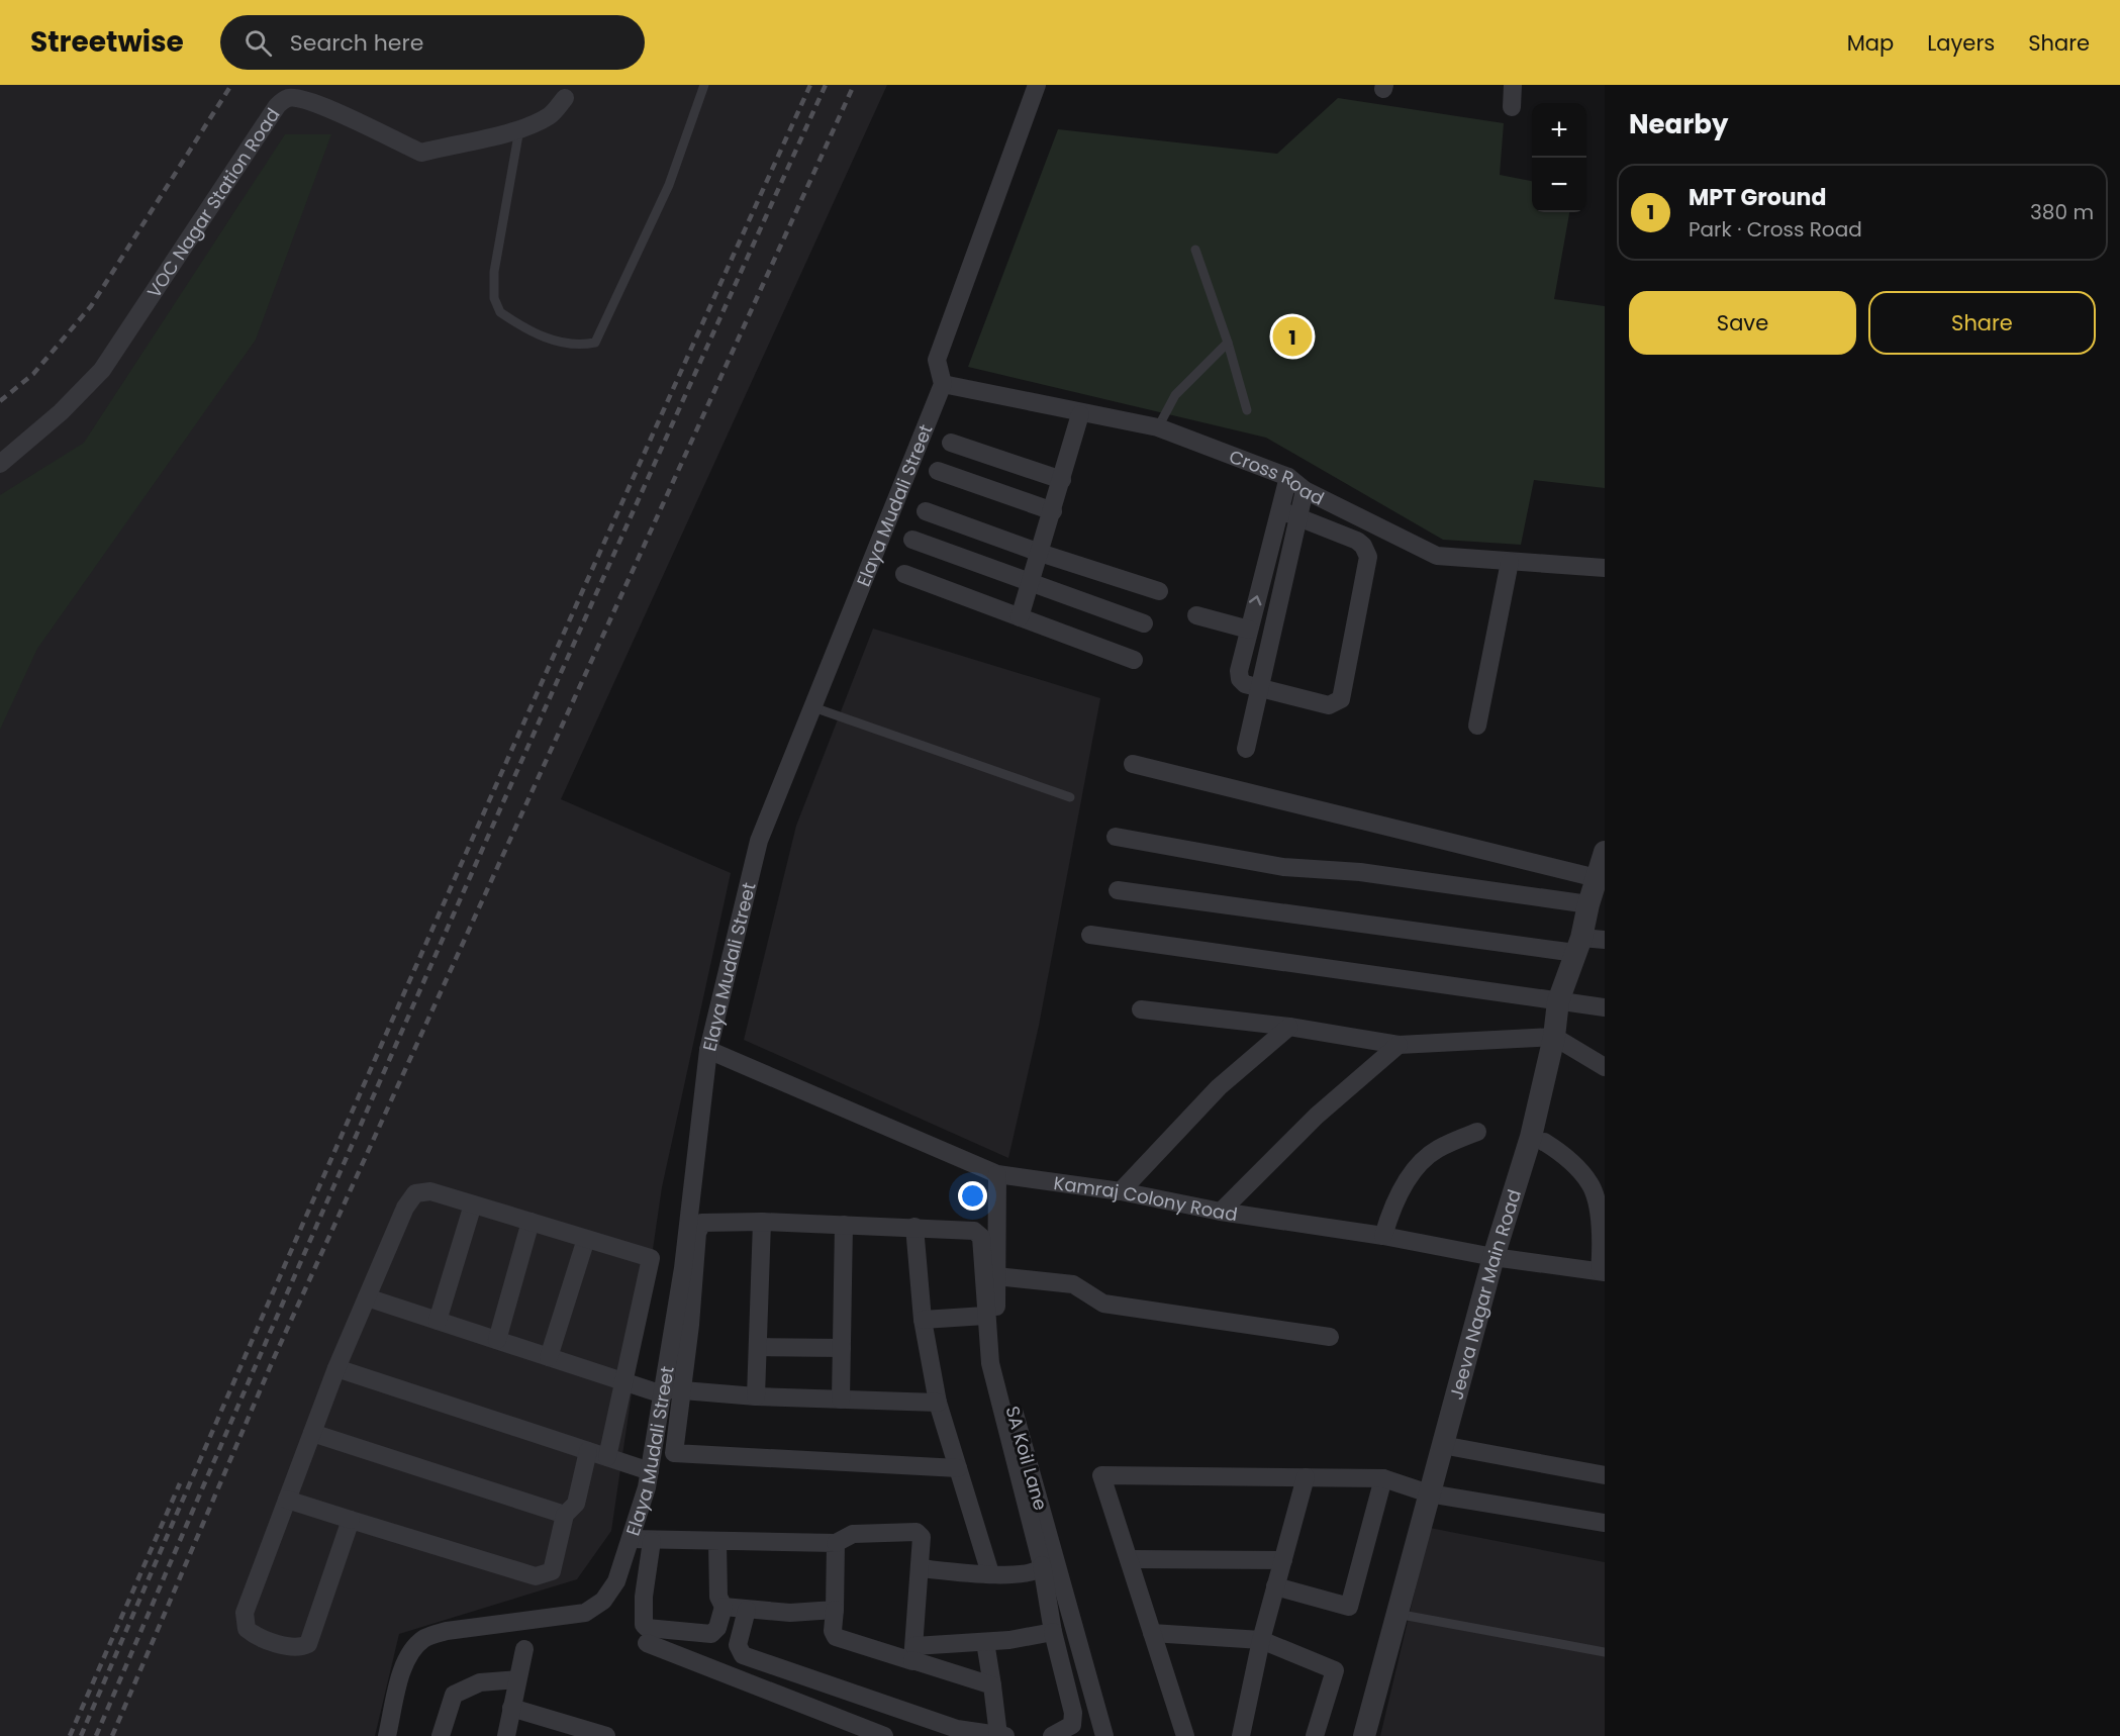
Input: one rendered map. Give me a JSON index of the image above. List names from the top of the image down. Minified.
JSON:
{"streets":{"street":["VOC Nagar Station Road","Cross Road","Elaya Mudali Street","Kamraj Colony Road","Jeeva Nagar Main Road","SA Koil Lane"]},"crossings":[["Cross Road","Elaya Mudali Street"],["Elaya Mudali Street","Kamraj Colony Road"],["Kamraj Colony Road","Jeeva Nagar Main Road"],["Kamraj Colony Road","SA Koil Lane"]],"page":{"header":"Streetwise","search":"Search here","nav":["Map","Layers","Share"],"heading":"Nearby","map_buttons":["+","−"],"list":[{"mark":"1","name":"MPT Ground","note":"Park · Cross Road","value":"380 m"}],"buttons":["Save","Share"],"pins":"1"}}
